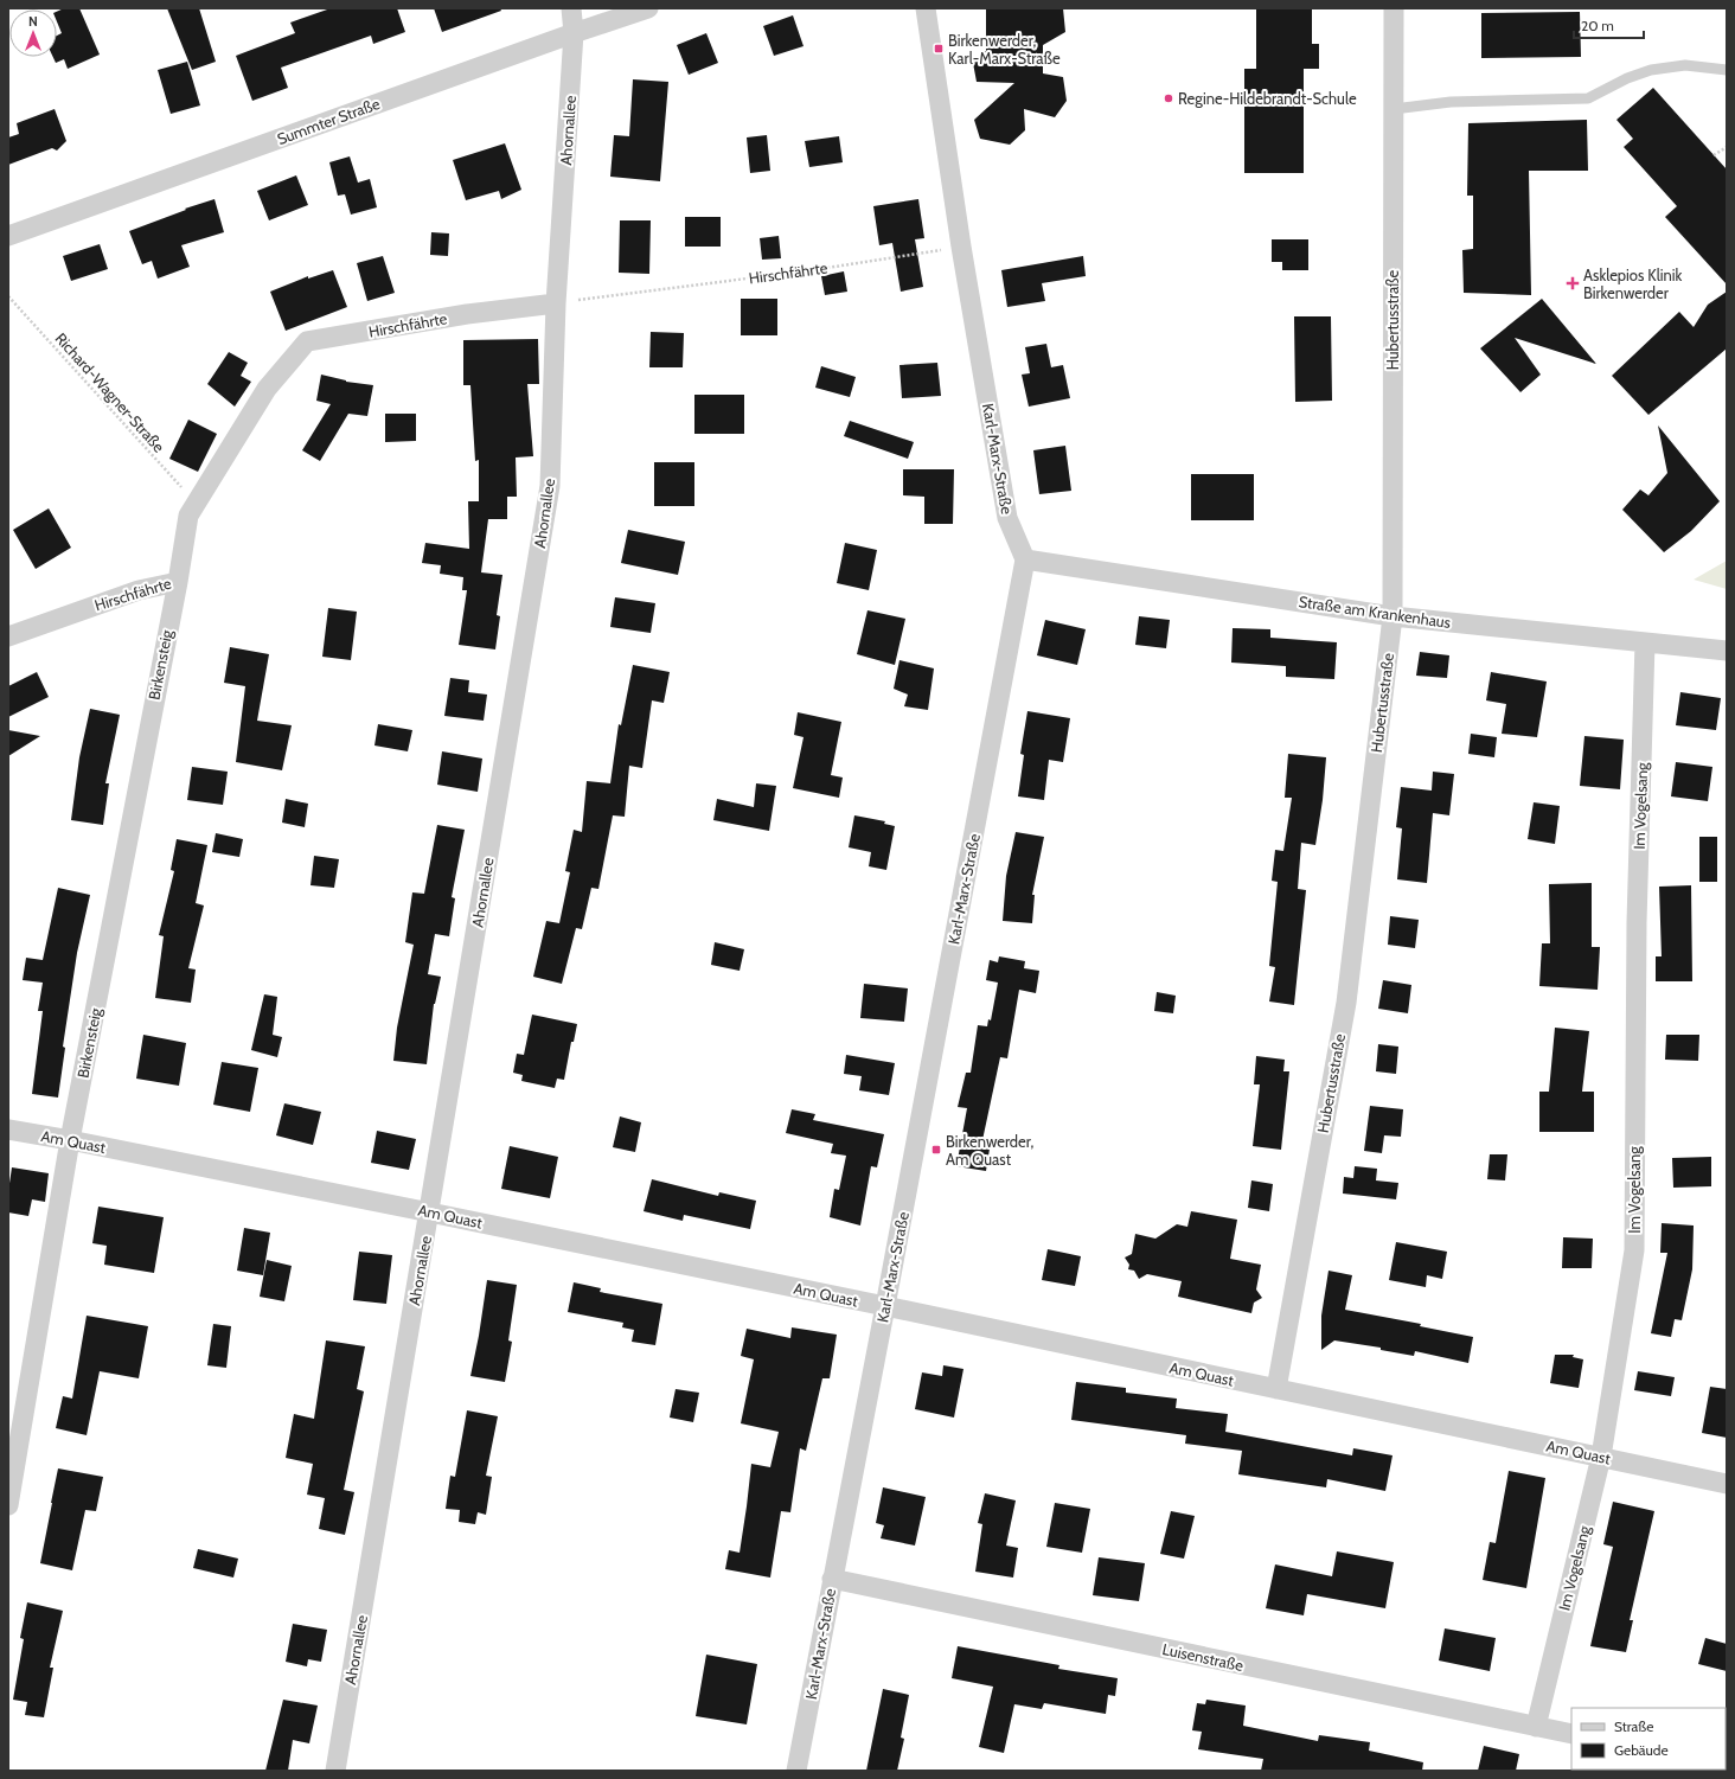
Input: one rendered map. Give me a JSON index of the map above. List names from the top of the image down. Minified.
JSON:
{"streets":{"street":["Summter Straße","Ahornallee","Hirschfährte","Hubertusstraße","Karl-Marx-Straße","Straße am Krankenhaus","Birkensteig","Im Vogelsang","Am Quast","Luisenstraße"],"path":["Richard-Wagner-Straße"]},"crossings":[["Summter Straße","Ahornallee"],["Ahornallee","Hirschfährte"],["Ahornallee","Am Quast"],["Hirschfährte","Richard-Wagner-Straße"],["Hirschfährte","Karl-Marx-Straße"],["Hirschfährte","Birkensteig"],["Hubertusstraße","Straße am Krankenhaus"],["Hubertusstraße","Am Quast"],["Karl-Marx-Straße","Straße am Krankenhaus"],["Karl-Marx-Straße","Am Quast"],["Karl-Marx-Straße","Luisenstraße"],["Straße am Krankenhaus","Im Vogelsang"],["Birkensteig","Am Quast"],["Im Vogelsang","Am Quast"],["Im Vogelsang","Luisenstraße"]],"places":{"transit":["Birkenwerder, Karl-Marx-Straße","Birkenwerder, Am Quast"],"other":["Regine-Hildebrandt-Schule"],"health":["Asklepios Klinik Birkenwerder"]},"legend":["Straße","Gebäude"],"scale_bar":"20 m","north":"top"}
